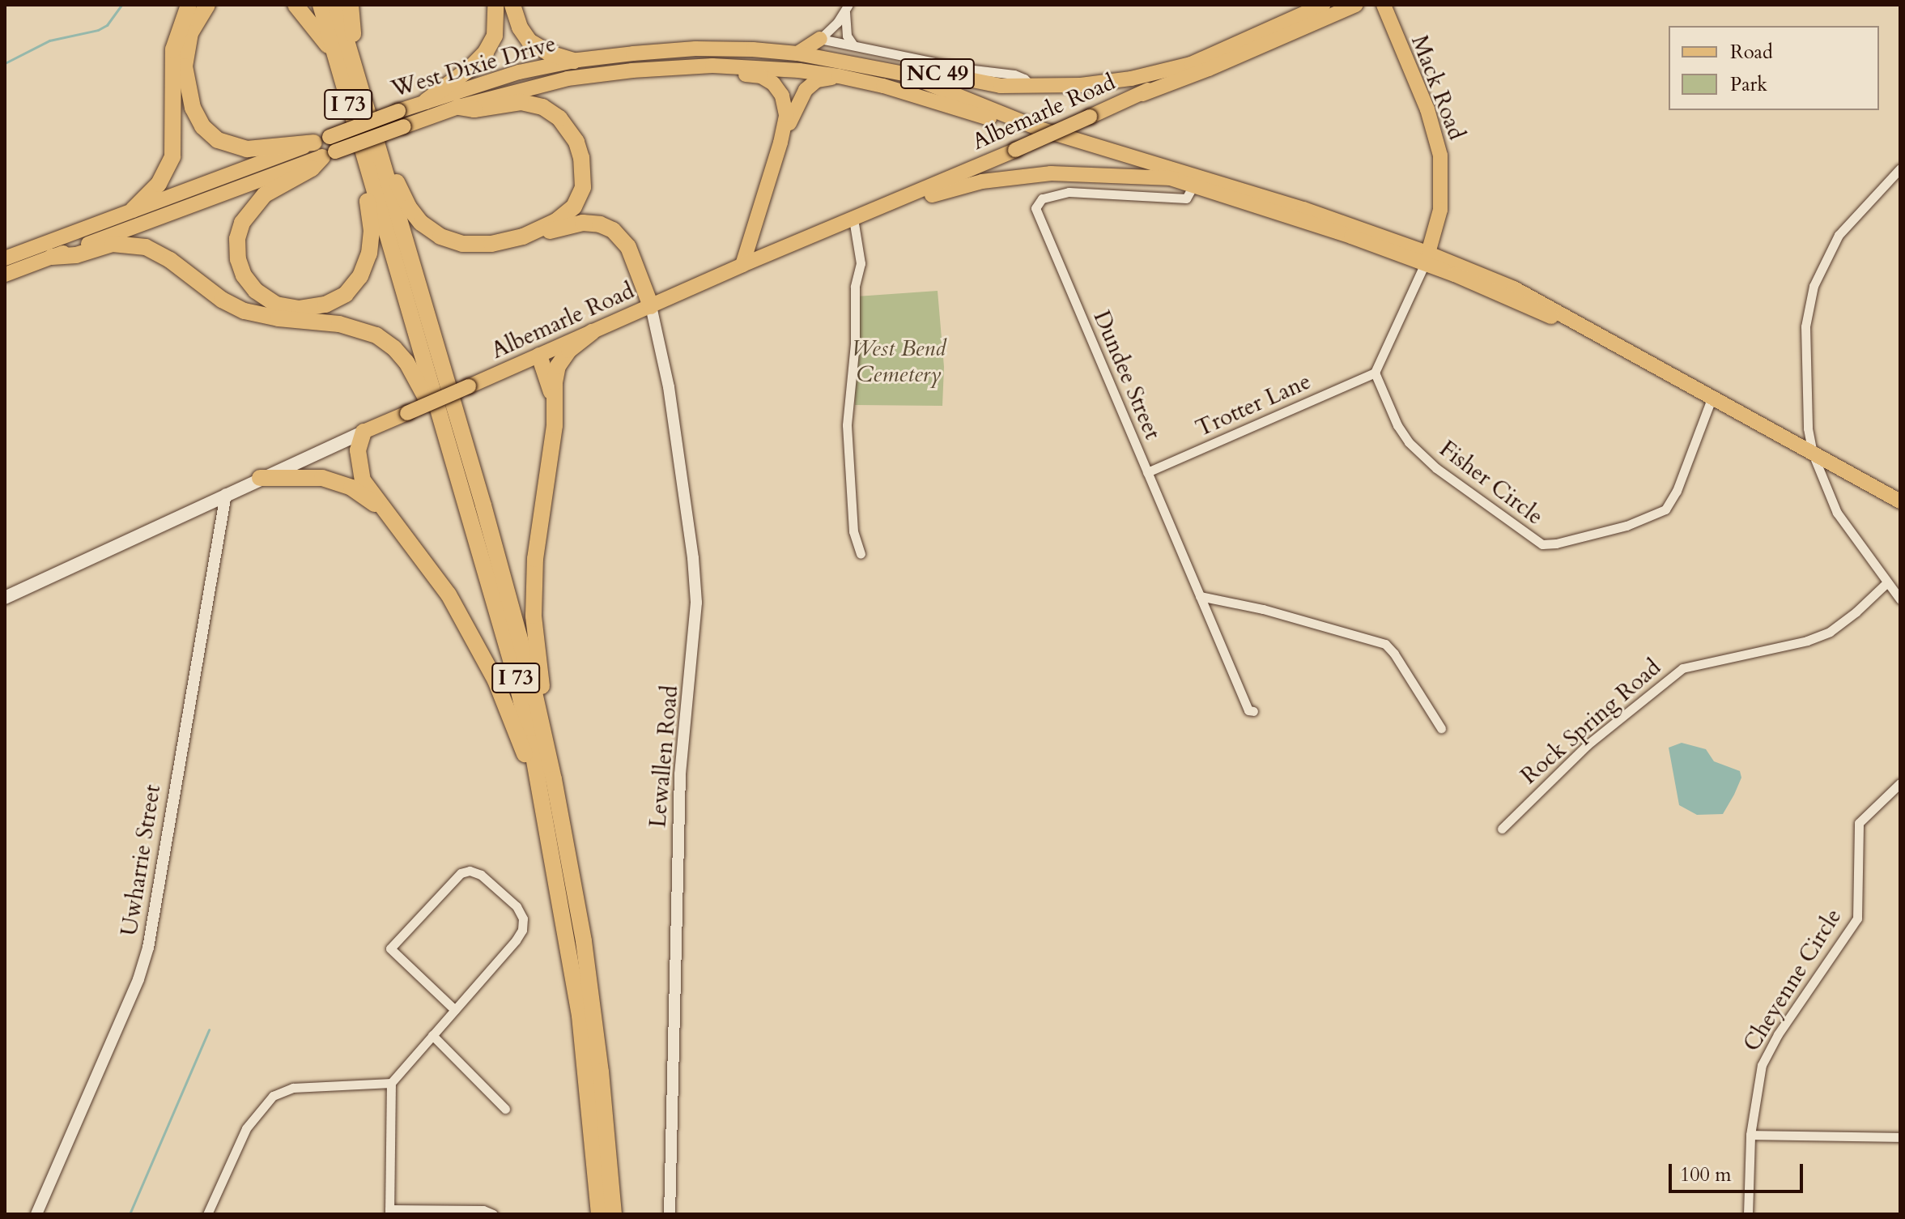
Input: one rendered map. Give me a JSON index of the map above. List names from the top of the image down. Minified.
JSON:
{"streets":{"highway":["I 73"],"main road":["West Dixie Drive","NC 49","Mack Road","Albemarle Road"],"street":["Dundee Street","Trotter Lane","Fisher Circle","Rock Spring Road","Lewallen Road","Uwharrie Street","Cheyenne Circle"]},"crossings":[["West Dixie Drive","NC 49"],["NC 49","Albemarle Road"],["Albemarle Road","Lewallen Road"],["Albemarle Road","Uwharrie Street"],["Dundee Street","Trotter Lane"],["Trotter Lane","Fisher Circle"]],"parks":["West Bend Cemetery"],"legend":["Road","Park"],"scale_bar":"100 m"}
